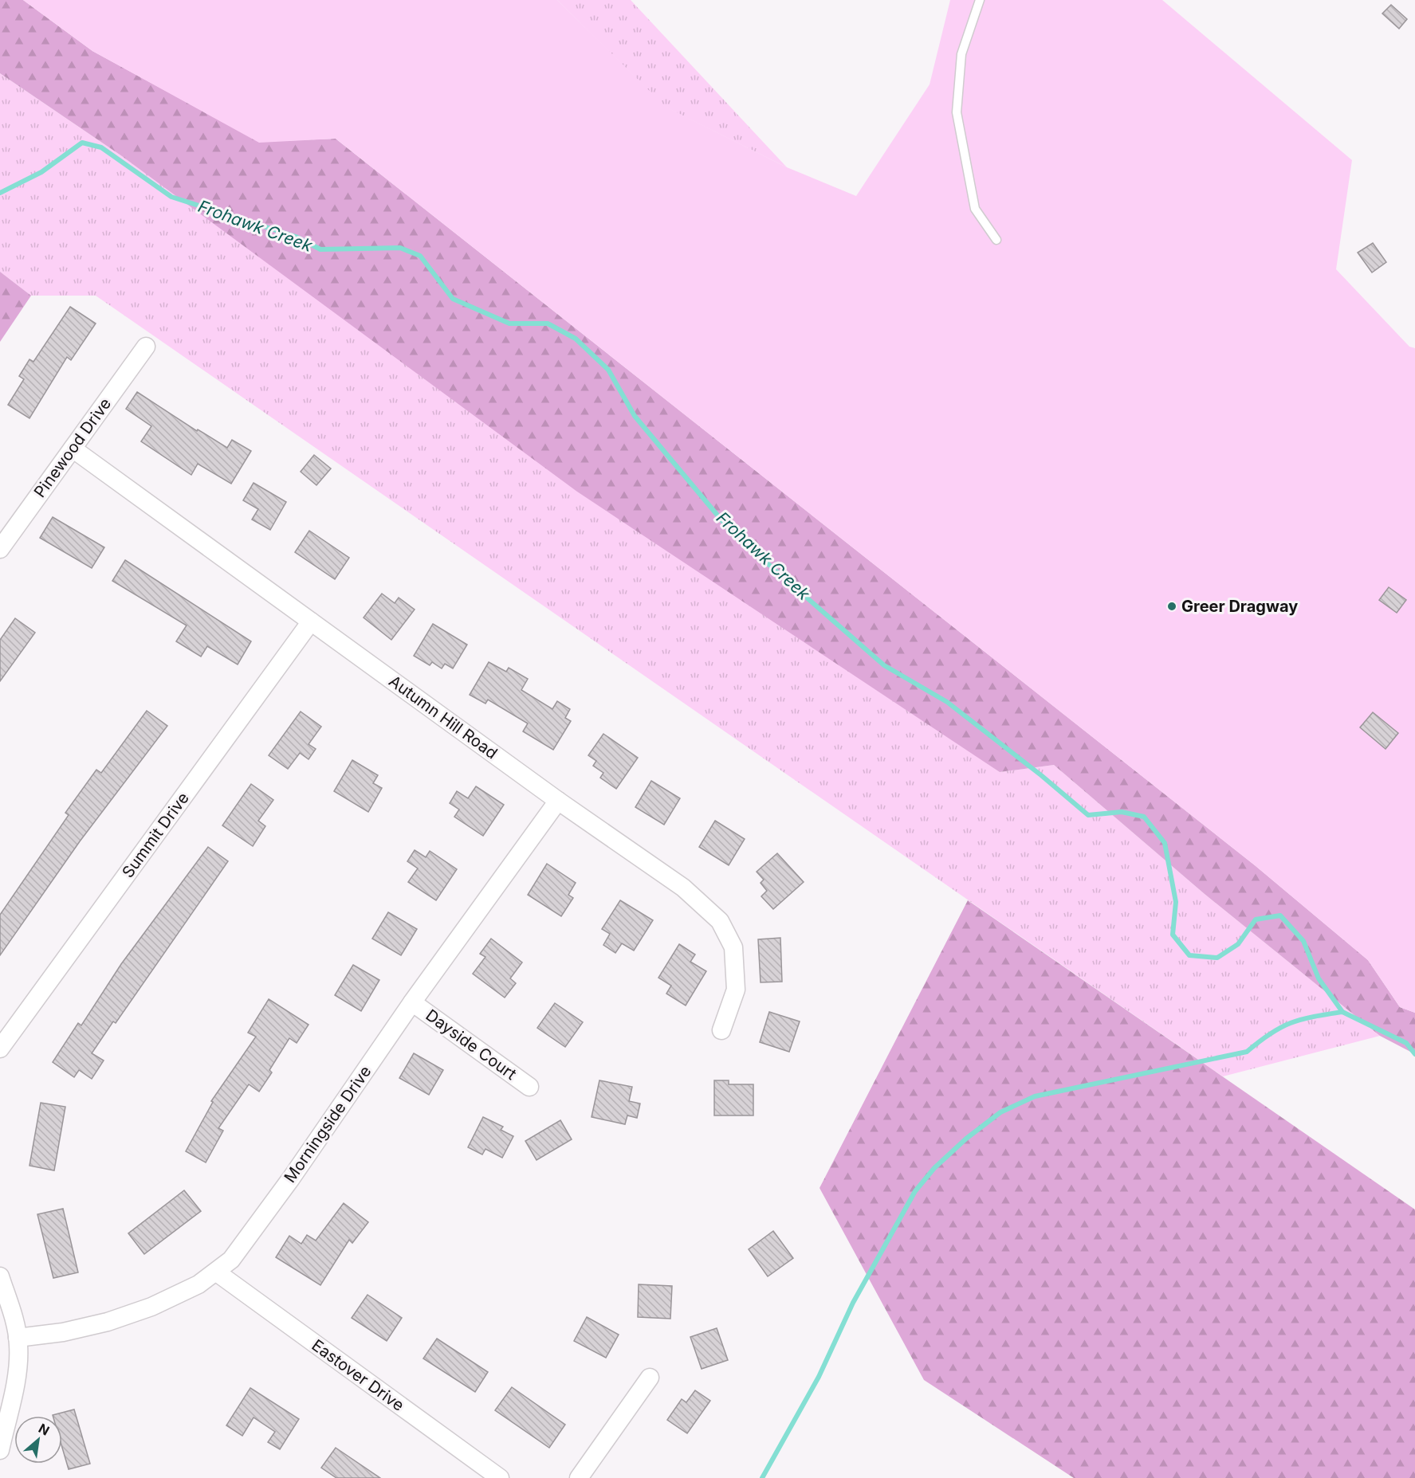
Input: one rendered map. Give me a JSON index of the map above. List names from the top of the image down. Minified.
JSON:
{"streets":{"street":["Pinewood Drive","Autumn Hill Road","Summit Drive","Dayside Court","Morningside Drive","Eastover Drive"]},"crossings":[["Pinewood Drive","Autumn Hill Road"],["Autumn Hill Road","Summit Drive"],["Autumn Hill Road","Morningside Drive"],["Dayside Court","Morningside Drive"],["Morningside Drive","Eastover Drive"]],"water":["Frohawk Creek"],"places":["Greer Dragway"],"north":"top right"}
